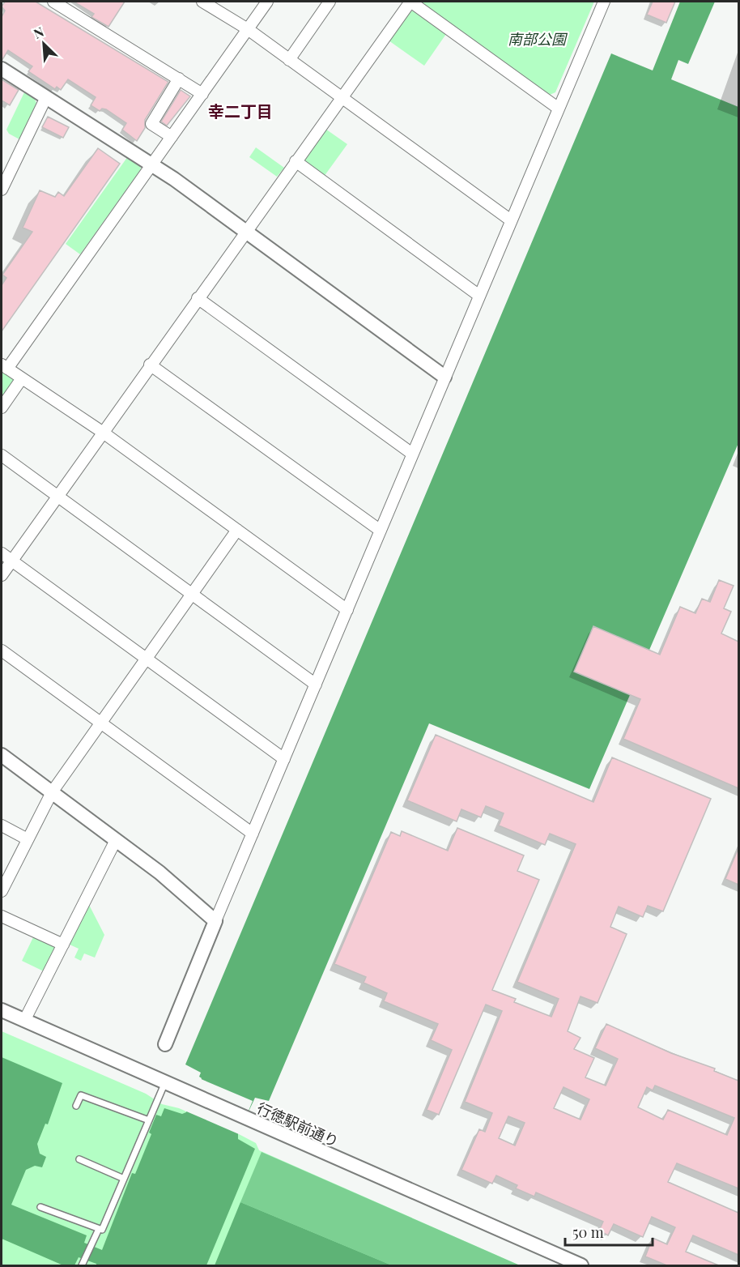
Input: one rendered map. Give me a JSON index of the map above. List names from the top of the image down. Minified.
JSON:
{"streets":{"street":["行徳駅前通り"]},"districts":["幸二丁目"],"parks":["南部公園"],"scale_bar":"50 m","north":"top left"}
